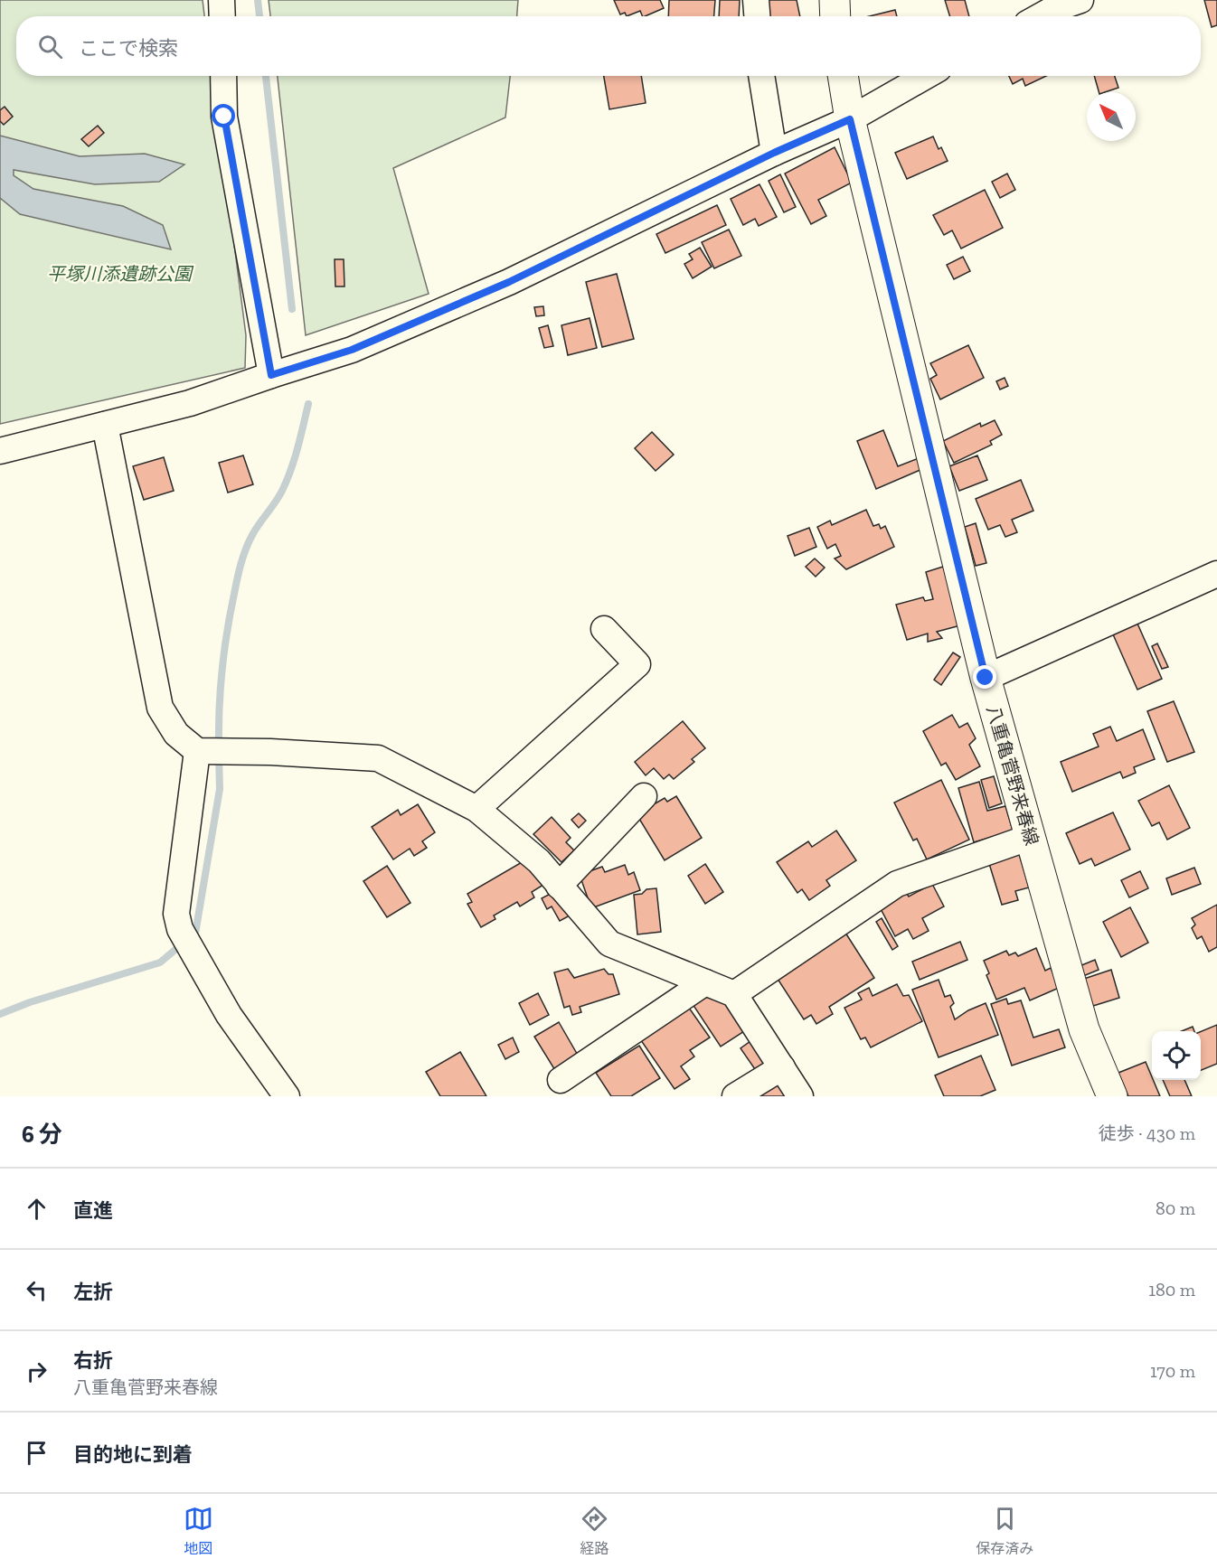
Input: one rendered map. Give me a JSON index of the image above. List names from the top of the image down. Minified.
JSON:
{"streets":{"main road":["八重亀菅野来春線"]},"parks":["平塚川添遺跡公園"],"north":"top left","page":{"search":"ここで検索","heading":["6 分","徒歩 · 430 m"],"list":[["直進","80 m"],["左折","180 m"],["右折","八重亀菅野来春線","170 m"],"目的地に到着"],"nav":["地図","経路","保存済み"]}}
